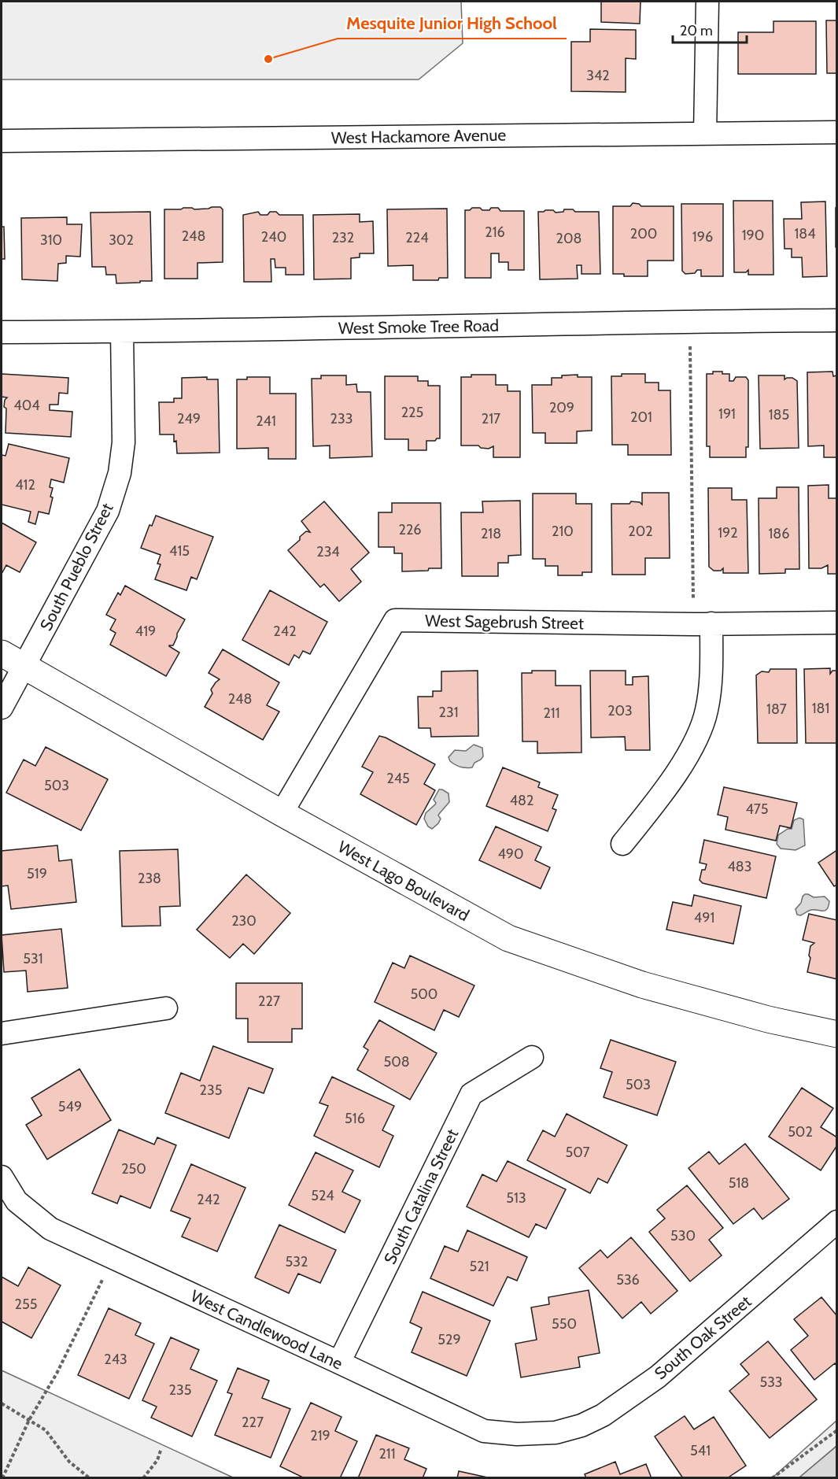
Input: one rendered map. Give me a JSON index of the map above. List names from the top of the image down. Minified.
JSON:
{"streets":{"street":["West Hackamore Avenue","West Smoke Tree Road","South Pueblo Street","West Sagebrush Street","West Lago Boulevard","South Catalina Street","West Candlewood Lane","South Oak Street"]},"crossings":[["West Smoke Tree Road","South Pueblo Street"],["South Pueblo Street","West Lago Boulevard"],["West Sagebrush Street","West Lago Boulevard"],["South Catalina Street","West Candlewood Lane"],["West Candlewood Lane","South Oak Street"]],"places":["Mesquite Junior High School"],"house_numbers":["342","216","200","184","190","248","240","196","232","224","208","310","302","404","209","225","191","185","201","249","233","217","241","412","226","210","202","192","218","186","415","234","419","242","248","181","187","203","231","211","245","503","482","475","490","483","519","238","491","230","531","500","227","508","503","235","549","516","502","507","250","518","524","513","242","530","532","521","536","255","550","529","243","533","235","227","219","541","211"],"scale_bar":"20 m"}
